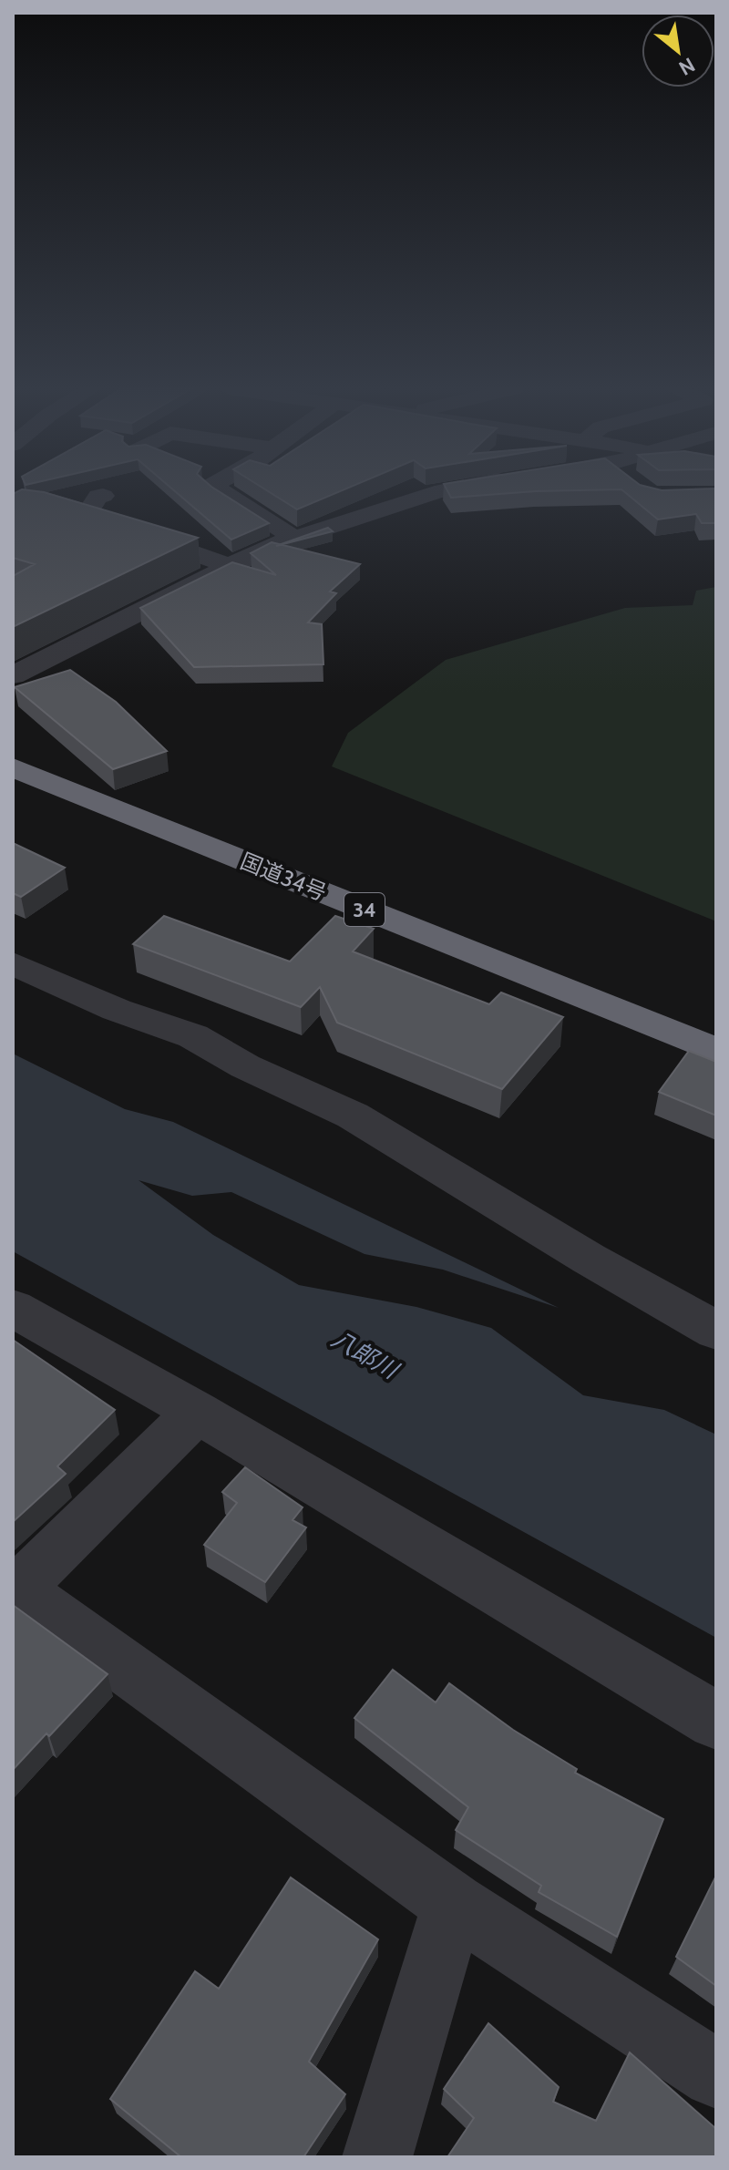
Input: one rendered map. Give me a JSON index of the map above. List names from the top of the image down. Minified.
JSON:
{"streets":{"highway":["国道34号","34"]},"water":["八郎川"],"north":"bottom right"}
